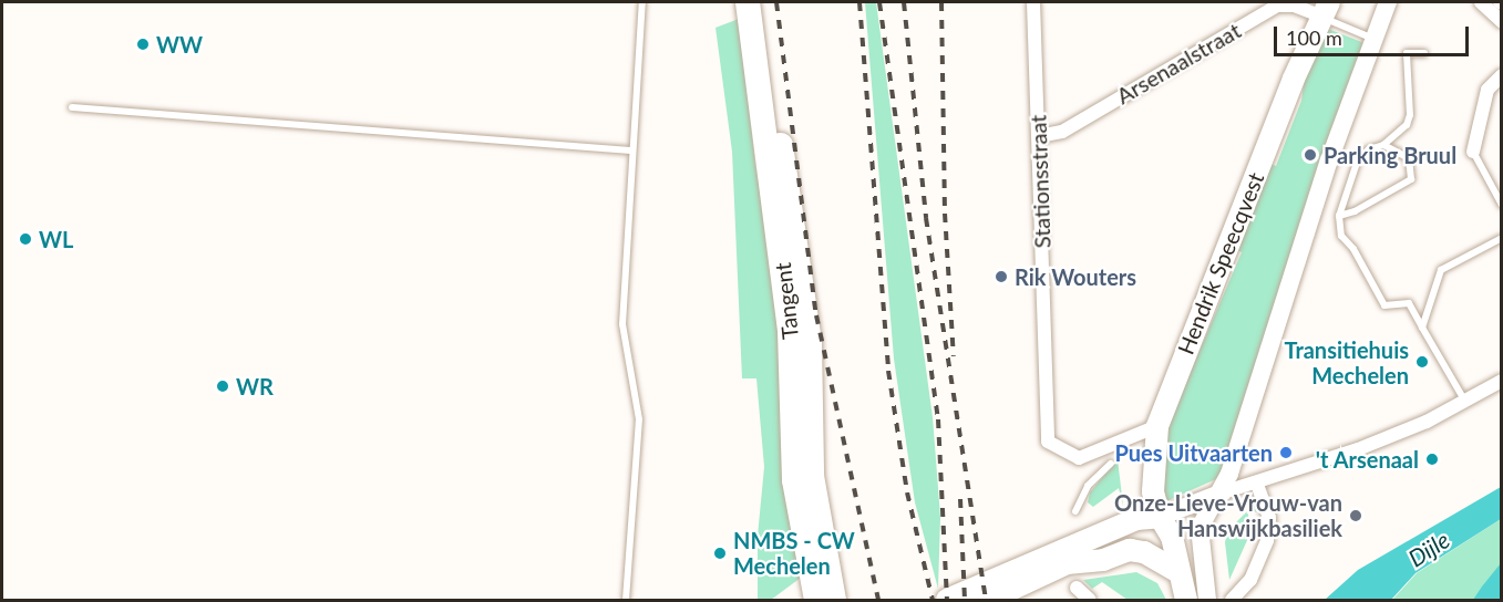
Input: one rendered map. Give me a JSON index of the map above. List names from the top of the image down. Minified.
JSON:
{"streets":{"highway":["Tangent"],"main road":["Hendrik Speecqvest"],"street":["Arsenaalstraat","Stationsstraat"]},"crossings":[["Arsenaalstraat","Stationsstraat"],["Arsenaalstraat","Hendrik Speecqvest"]],"water":["Dijle"],"places":["WW","Parking Bruul","WL","Rik Wouters","Transitiehuis Mechelen","WR","Pues Uitvaarten","'t Arsenaal","Onze-Lieve-Vrouw-van Hanswijkbasiliek","NMBS - CW Mechelen"],"scale_bar":"100 m"}
